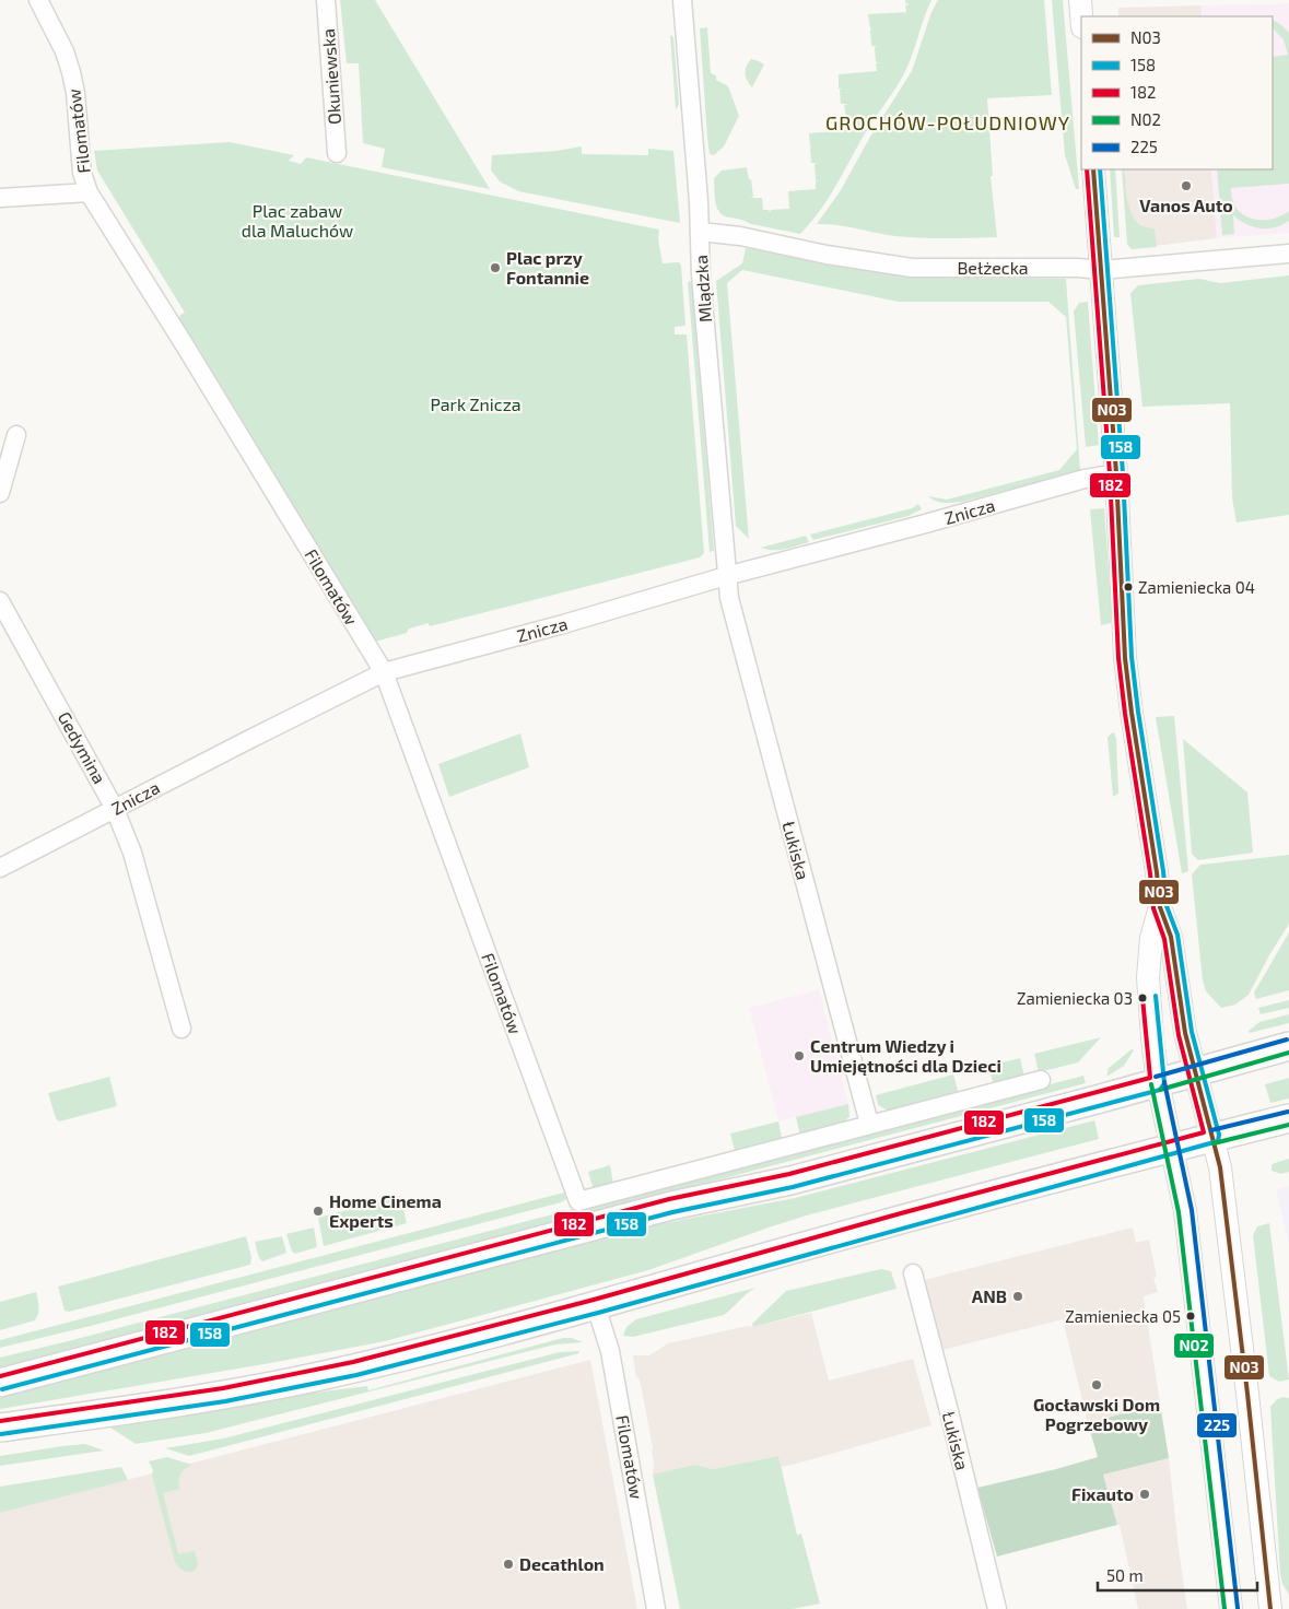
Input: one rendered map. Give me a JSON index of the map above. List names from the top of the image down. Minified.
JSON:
{"streets":{"street":["Okuniewska","Filomatów","Bełżecka","Mlądzka","Znicza","Gedymina","Łukiska"]},"crossings":[["Filomatów","Znicza"],["Filomatów","Łukiska"],["Bełżecka","Mlądzka"],["Mlądzka","Znicza"],["Mlądzka","Łukiska"],["Znicza","Gedymina"],["Znicza","Łukiska"]],"districts":["GROCHÓW-POŁUDNIOWY"],"parks":["Plac zabaw dla Maluchów","Park Znicza"],"places":["Vanos Auto","Plac przy Fontannie","Zamieniecka 04","Zamieniecka 03","Centrum Wiedzy i Umiejętności dla Dzieci","Home Cinema Experts","ANB","Zamieniecka 05","Gocławski Dom Pogrzebowy","Fixauto","Decathlon"],"lines":["transit line N03","transit line 158","transit line 182","transit line 225","transit line N02"],"legend":["N03","158","182","N02","225"],"scale_bar":"50 m"}
